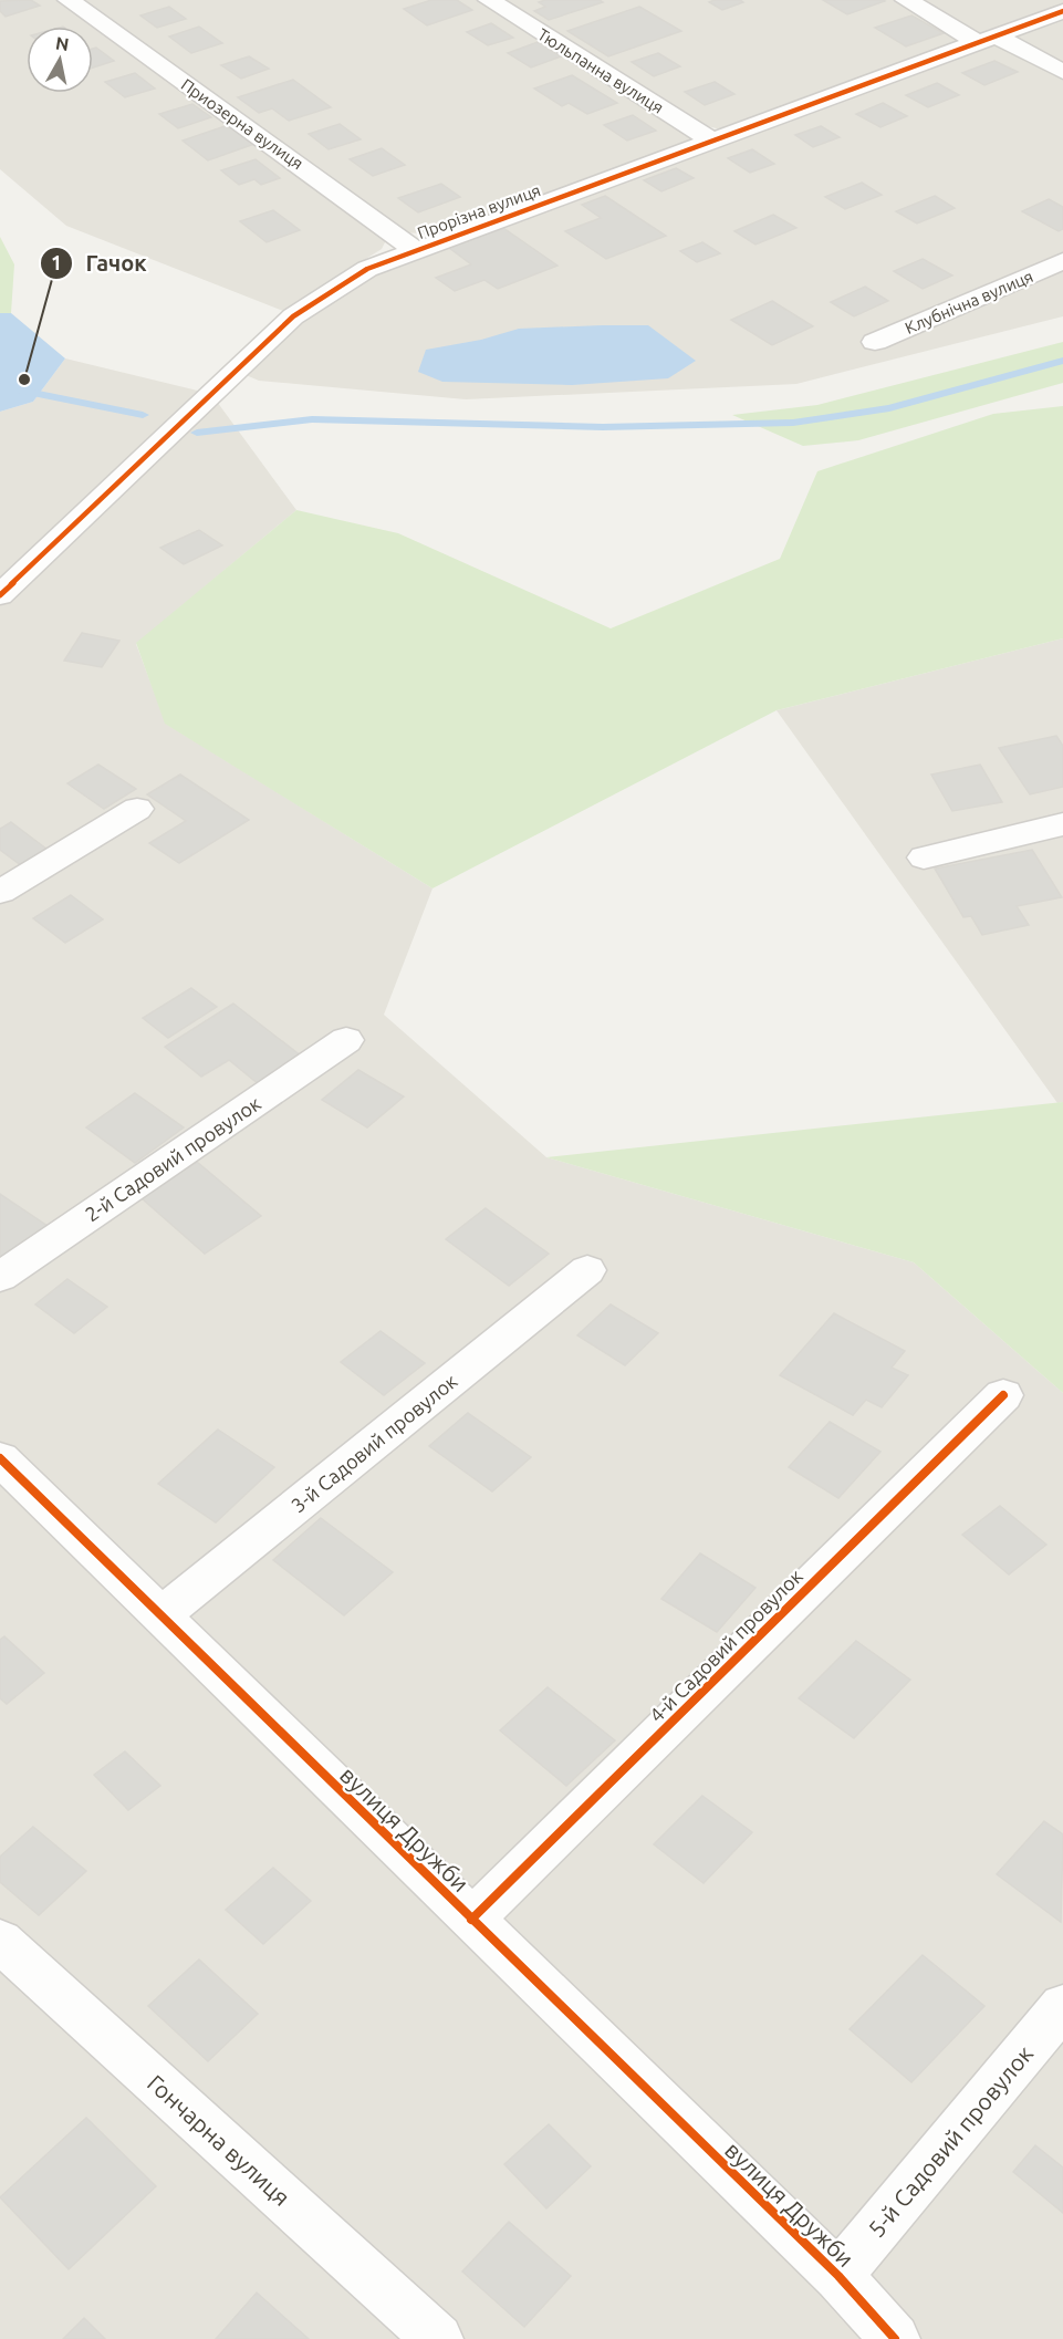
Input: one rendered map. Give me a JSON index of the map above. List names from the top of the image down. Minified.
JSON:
{"streets":{"street":["Тюльпанна вулиця","Приозерна вулиця","Прорізна вулиця","Клубнічна вулиця","2-й Садовий провулок","3-й Садовий провулок","4-й Садовий провулок","вулиця Дружби","Гончарна вулиця","5-й Садовий провулок"]},"crossings":[["Тюльпанна вулиця","Прорізна вулиця"],["Приозерна вулиця","Прорізна вулиця"],["3-й Садовий провулок","вулиця Дружби"],["4-й Садовий провулок","вулиця Дружби"],["вулиця Дружби","5-й Садовий провулок"]],"places":["Гачок"],"north":"top"}
